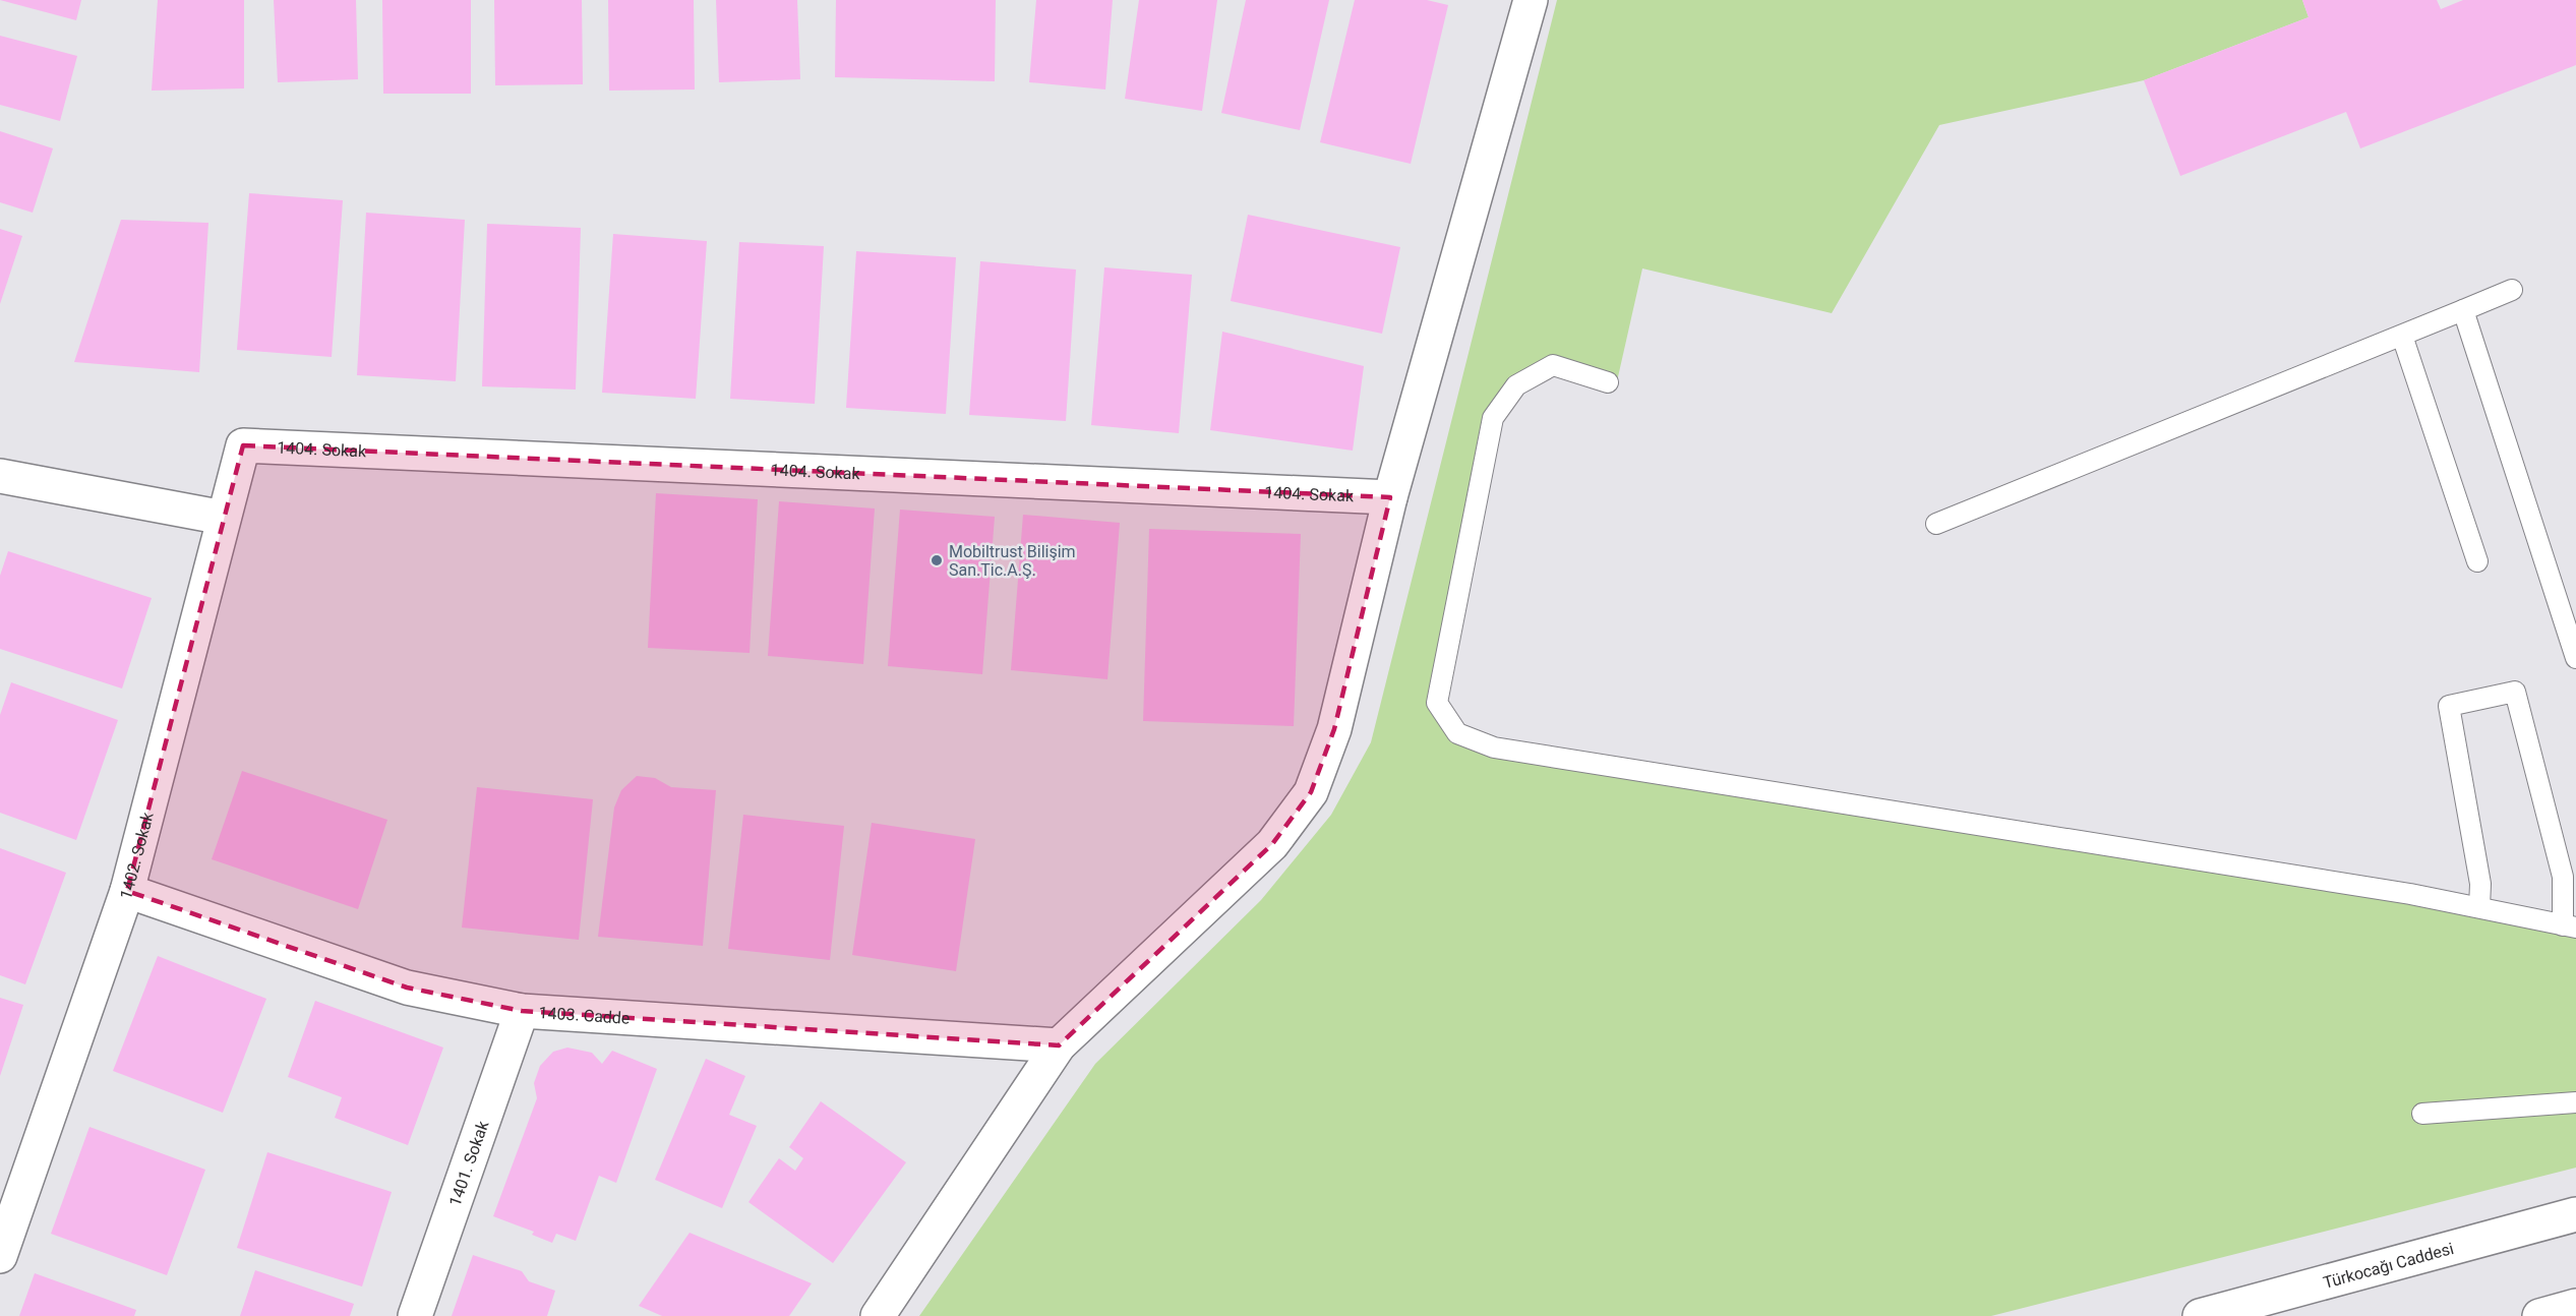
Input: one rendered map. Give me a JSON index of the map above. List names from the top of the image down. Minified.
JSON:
{"streets":{"street":["1404. Sokak","1402. Sokak","1403. Cadde","1401. Sokak","Türkocağı Caddesi"]},"crossings":[["1404. Sokak","1402. Sokak"],["1402. Sokak","1403. Cadde"],["1403. Cadde","1401. Sokak"]],"places":["Mobiltrust Bilişim San.Tic.A.Ş."]}
